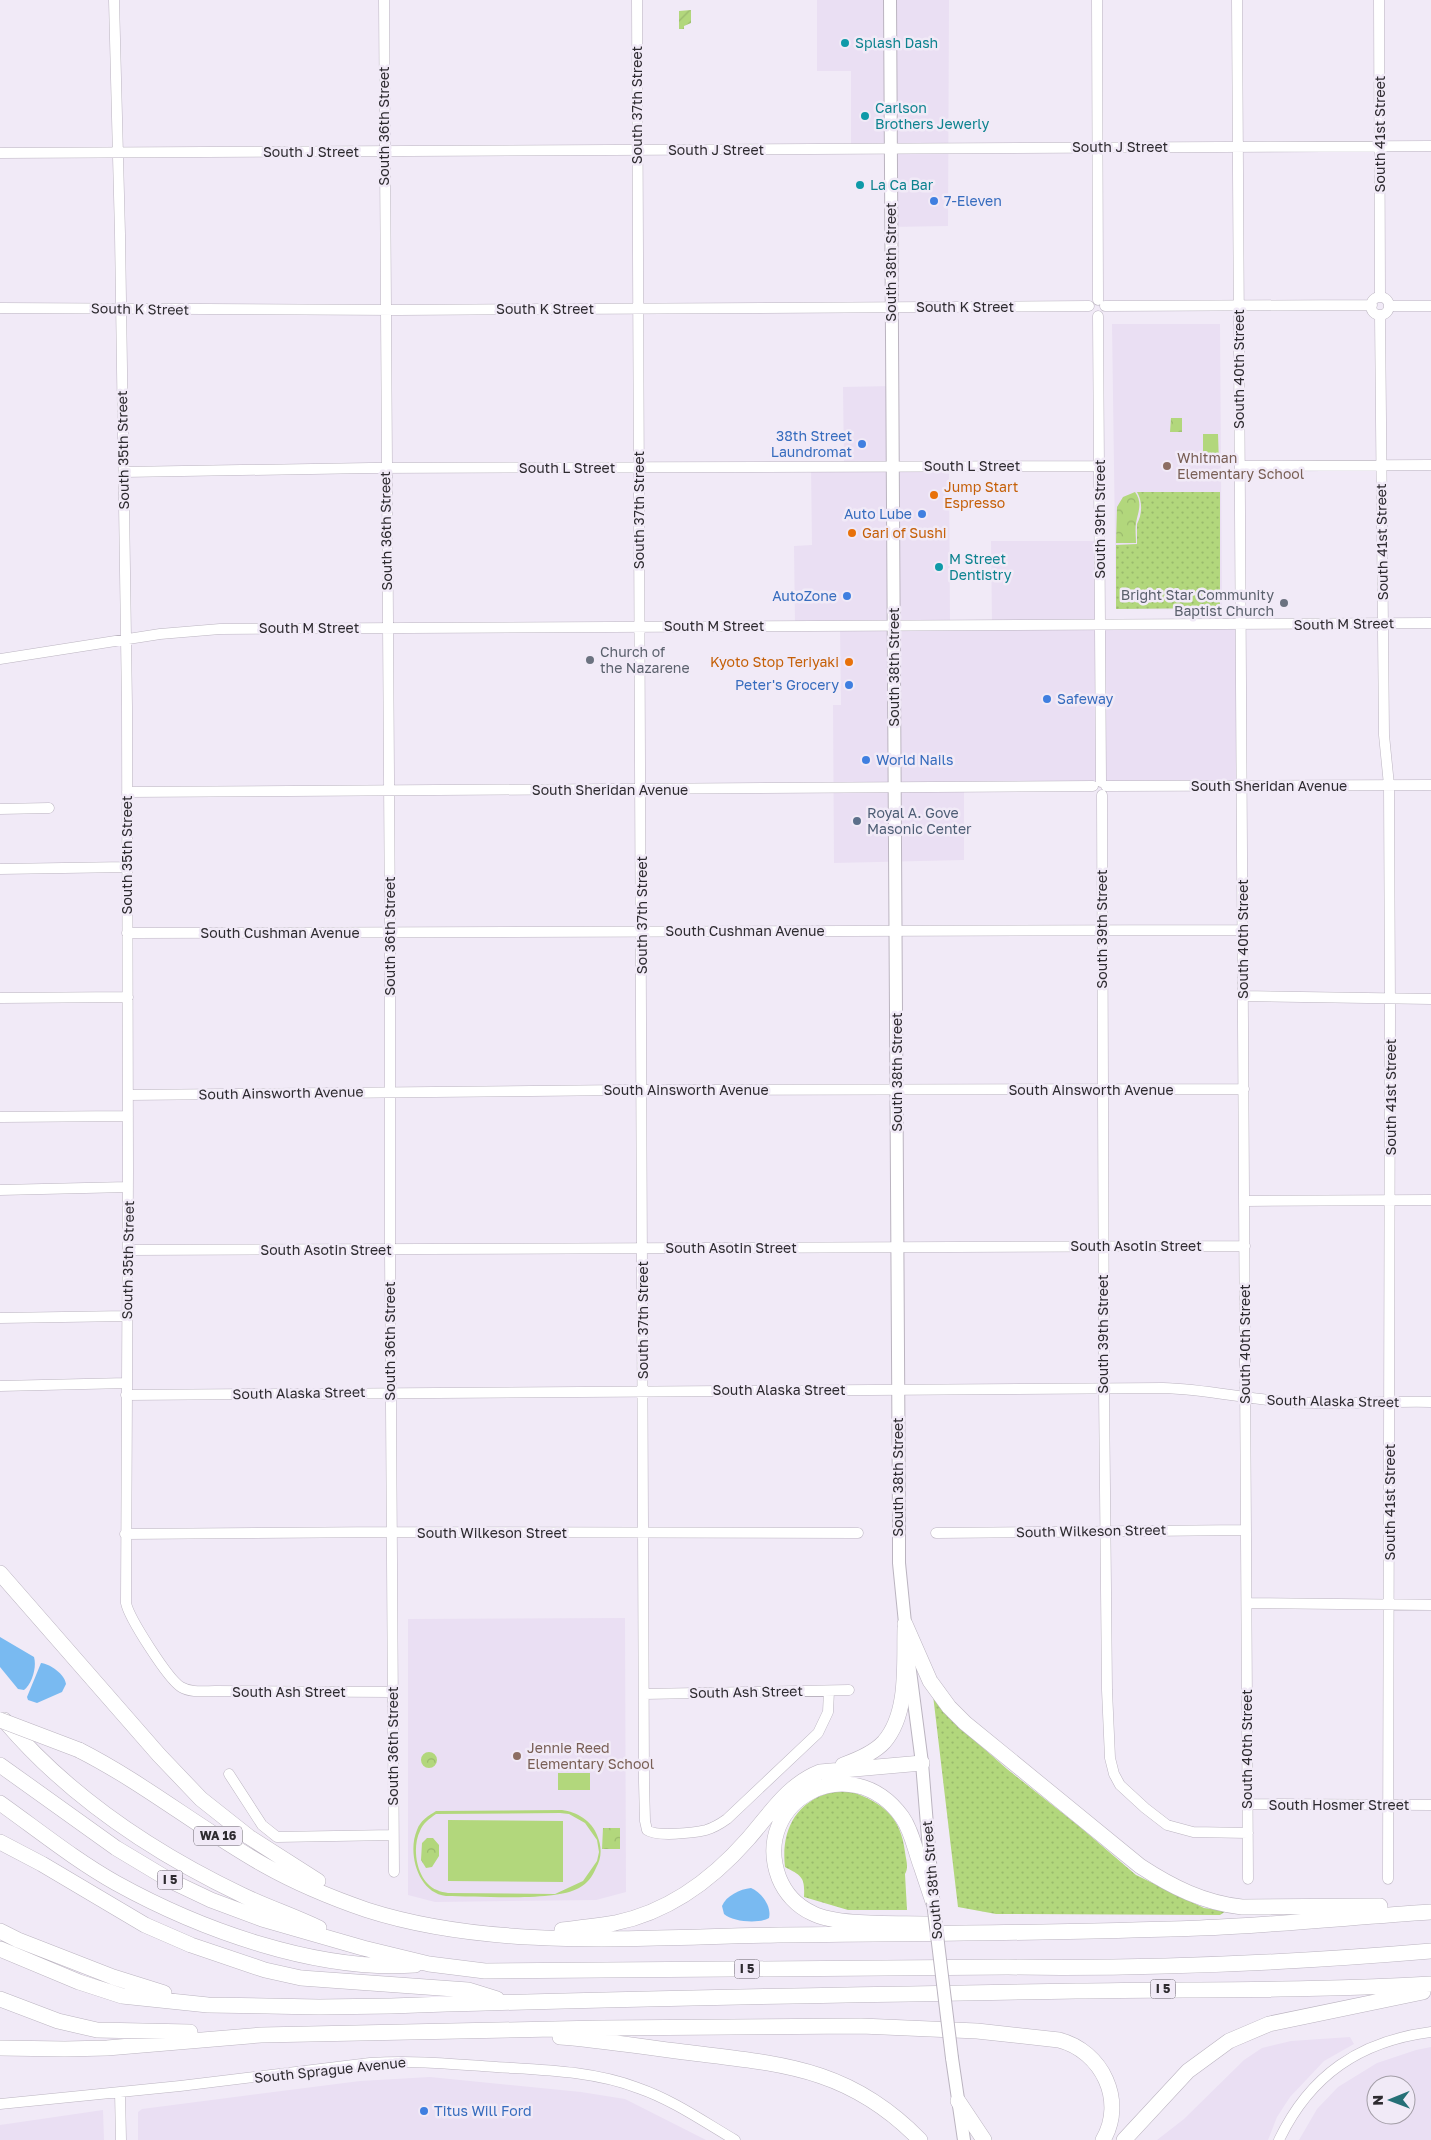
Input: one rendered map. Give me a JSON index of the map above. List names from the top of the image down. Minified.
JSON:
{"streets":{"highway":["WA 16","I 5"],"main road":["South 38th Street"],"street":["South 37th Street","South 36th Street","South 41st Street","South J Street","South K Street","South 40th Street","South 35th Street","South L Street","South 39th Street","South M Street","South Sheridan Avenue","South Cushman Avenue","South Ainsworth Avenue","South Asotin Street","South Alaska Street","South Wilkeson Street","South Ash Street","South Hosmer Street","South Sprague Avenue"]},"crossings":[["South 37th Street","South J Street"],["South 37th Street","South K Street"],["South 37th Street","South L Street"],["South 37th Street","South M Street"],["South 37th Street","South Sheridan Avenue"],["South 37th Street","South Cushman Avenue"],["South 37th Street","South Ainsworth Avenue"],["South 37th Street","South Asotin Street"],["South 37th Street","South Alaska Street"],["South 37th Street","South Wilkeson Street"],["South 37th Street","South Ash Street"],["South 36th Street","South J Street"],["South 36th Street","South K Street"],["South 36th Street","South L Street"],["South 36th Street","South M Street"],["South 36th Street","South Sheridan Avenue"],["South 36th Street","South Cushman Avenue"],["South 36th Street","South Ainsworth Avenue"],["South 36th Street","South Asotin Street"],["South 36th Street","South Alaska Street"],["South 36th Street","South Wilkeson Street"],["South 36th Street","South Ash Street"],["South 41st Street","South J Street"],["South 41st Street","South M Street"],["South 41st Street","South Sheridan Avenue"],["South 41st Street","South Alaska Street"],["South 41st Street","South Hosmer Street"],["South J Street","South 38th Street"],["South J Street","South 40th Street"],["South J Street","South 35th Street"],["South 38th Street","South K Street"],["South 38th Street","South L Street"],["South 38th Street","South M Street"],["South 38th Street","South Sheridan Avenue"],["South 38th Street","South Cushman Avenue"],["South 38th Street","South Ainsworth Avenue"],["South 38th Street","South Asotin Street"],["South 38th Street","South Alaska Street"],["South K Street","South 35th Street"],["South K Street","South 39th Street"],["South 40th Street","South 39th Street"],["South 40th Street","South M Street"],["South 40th Street","South Sheridan Avenue"],["South 40th Street","South Cushman Avenue"],["South 40th Street","South Ainsworth Avenue"],["South 40th Street","South Asotin Street"],["South 40th Street","South Alaska Street"],["South 40th Street","South Wilkeson Street"],["South 40th Street","South Hosmer Street"],["South 35th Street","South L Street"],["South 35th Street","South M Street"],["South 35th Street","South Sheridan Avenue"],["South 35th Street","South Cushman Avenue"],["South 35th Street","South Ainsworth Avenue"],["South 35th Street","South Asotin Street"],["South 35th Street","South Alaska Street"],["South 35th Street","South Wilkeson Street"],["South 35th Street","South Ash Street"],["South L Street","South 39th Street"],["South 39th Street","South M Street"],["South 39th Street","South Sheridan Avenue"],["South 39th Street","South Cushman Avenue"],["South 39th Street","South Ainsworth Avenue"],["South 39th Street","South Asotin Street"],["South 39th Street","South Alaska Street"],["South 39th Street","South Wilkeson Street"]],"places":["Splash Dash","Carlson Brothers Jewerly","La Ca Bar","7-Eleven","38th Street Laundromat","Whitman Elementary School","Jump Start Espresso","Auto Lube","Gari of Sushi","M Street Dentistry","AutoZone","Bright Star Community Baptist Church","Church of the Nazarene","Kyoto Stop Teriyaki","Peter's Grocery","Safeway","World Nails","Royal A. Gove Masonic Center","Jennie Reed Elementary School","Titus Will Ford"],"north":"left"}
